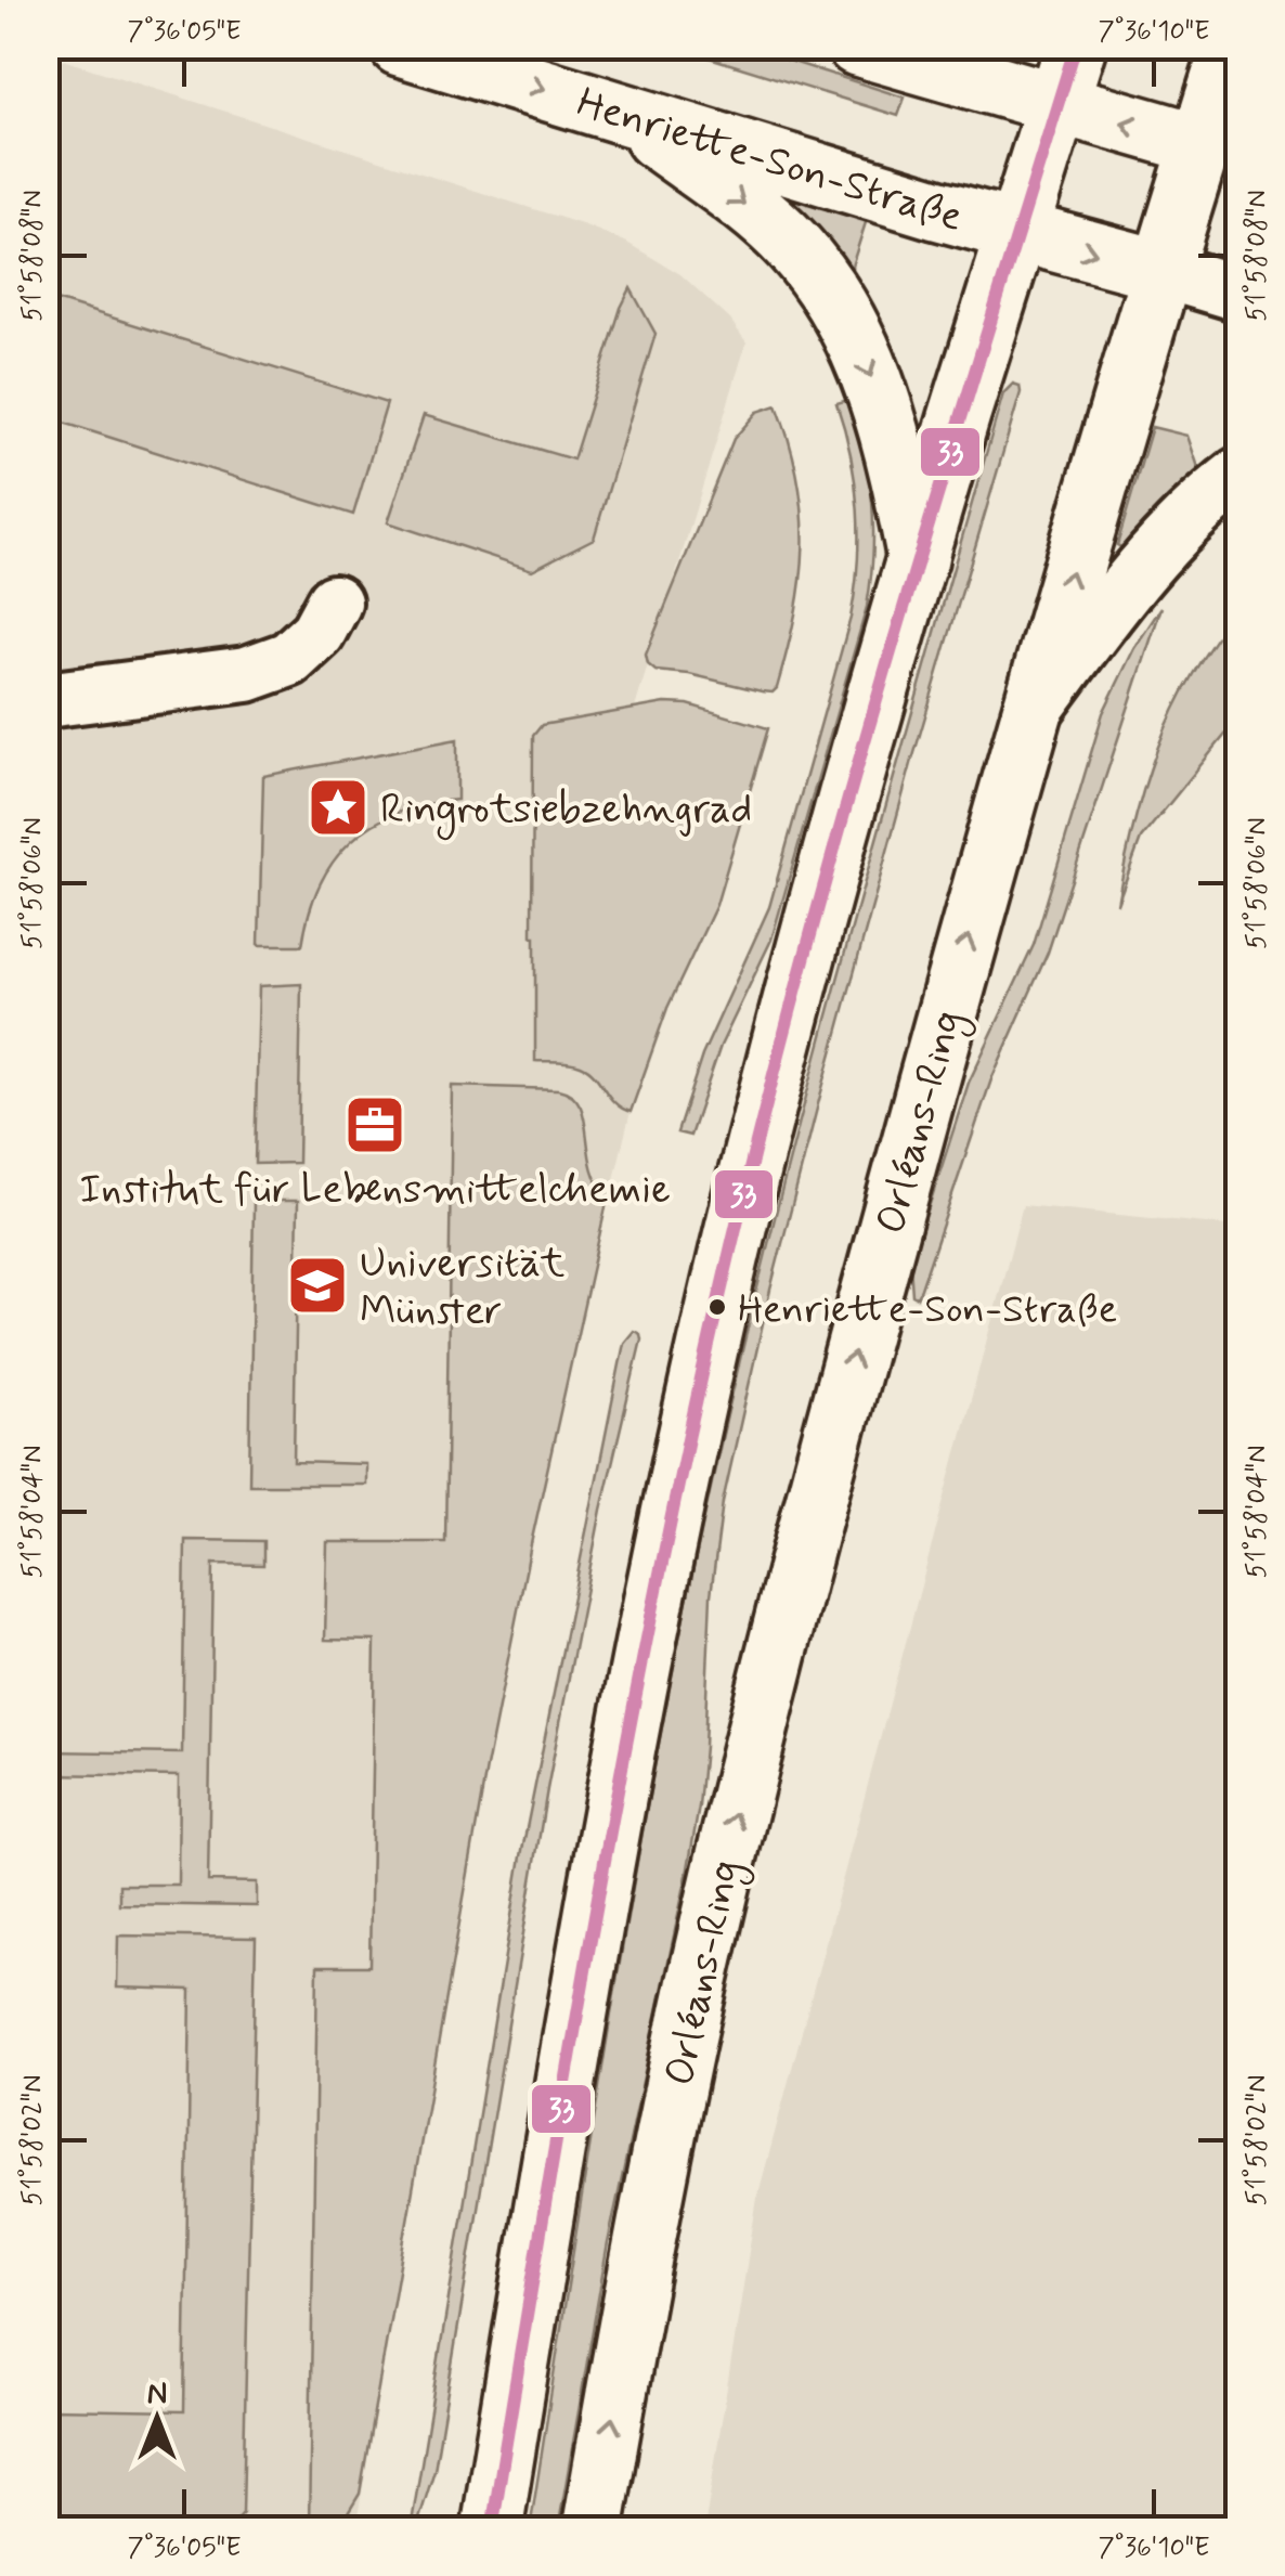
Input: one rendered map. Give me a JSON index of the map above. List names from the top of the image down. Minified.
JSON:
{"streets":{"main road":["Henriette-Son-Straße","Orléans-Ring"]},"crossings":[["Henriette-Son-Straße","Orléans-Ring"]],"places":{"place":["Ringrotsiebzehngrad"],"office":["Institut für Lebensmittelchemie"],"school or university":["Universität Münster"],"other":["Henriette-Son-Straße"]},"lines":["transit line 33"],"north":"top","coordinates":["7°36'05\"E","7°36'10\"E","51°58'08\"N","51°58'06\"N","51°58'04\"N","51°58'02\"N"]}
